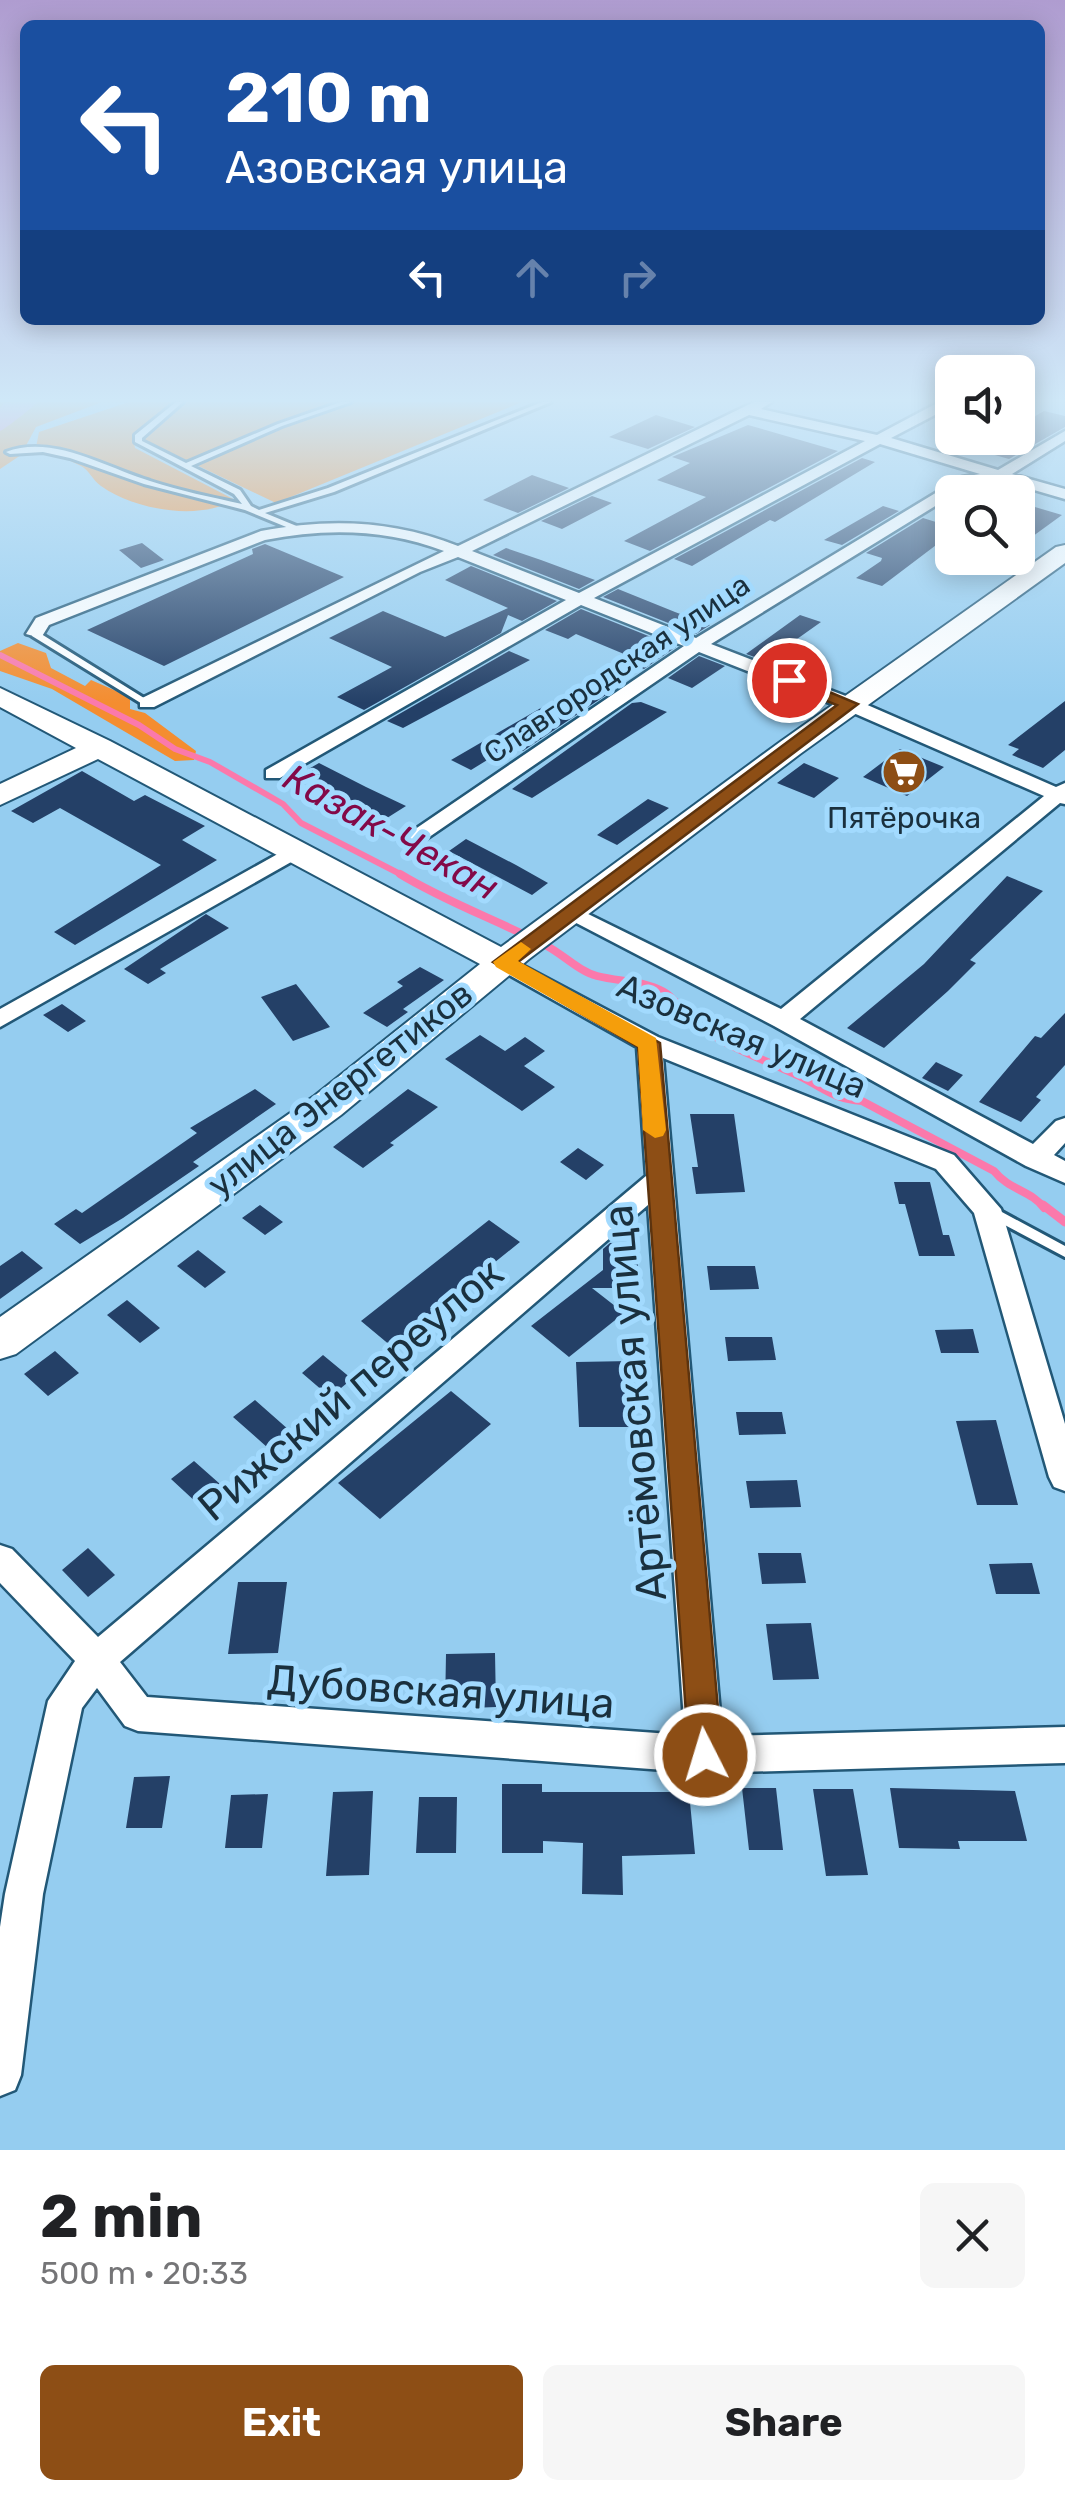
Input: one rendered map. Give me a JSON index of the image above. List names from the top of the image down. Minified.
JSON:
{"streets":{"main road":["Азовская улица","улица Энергетиков"],"street":["Славгородская улица","Рижский переулок","Артёмовская улица","Дубовская улица"]},"crossings":[["Азовская улица","улица Энергетиков"],["Азовская улица","Артёмовская улица"],["Рижский переулок","Артёмовская улица"],["Рижский переулок","Дубовская улица"],["Артёмовская улица","Дубовская улица"]],"water":["Казак-Чекан"],"places":{"supermarket":["Пятёрочка"]},"page":{"turn":["210 m","Азовская улица"],"heading":["2 min","500 m · 20:33"],"buttons":["Exit","Share"]}}
